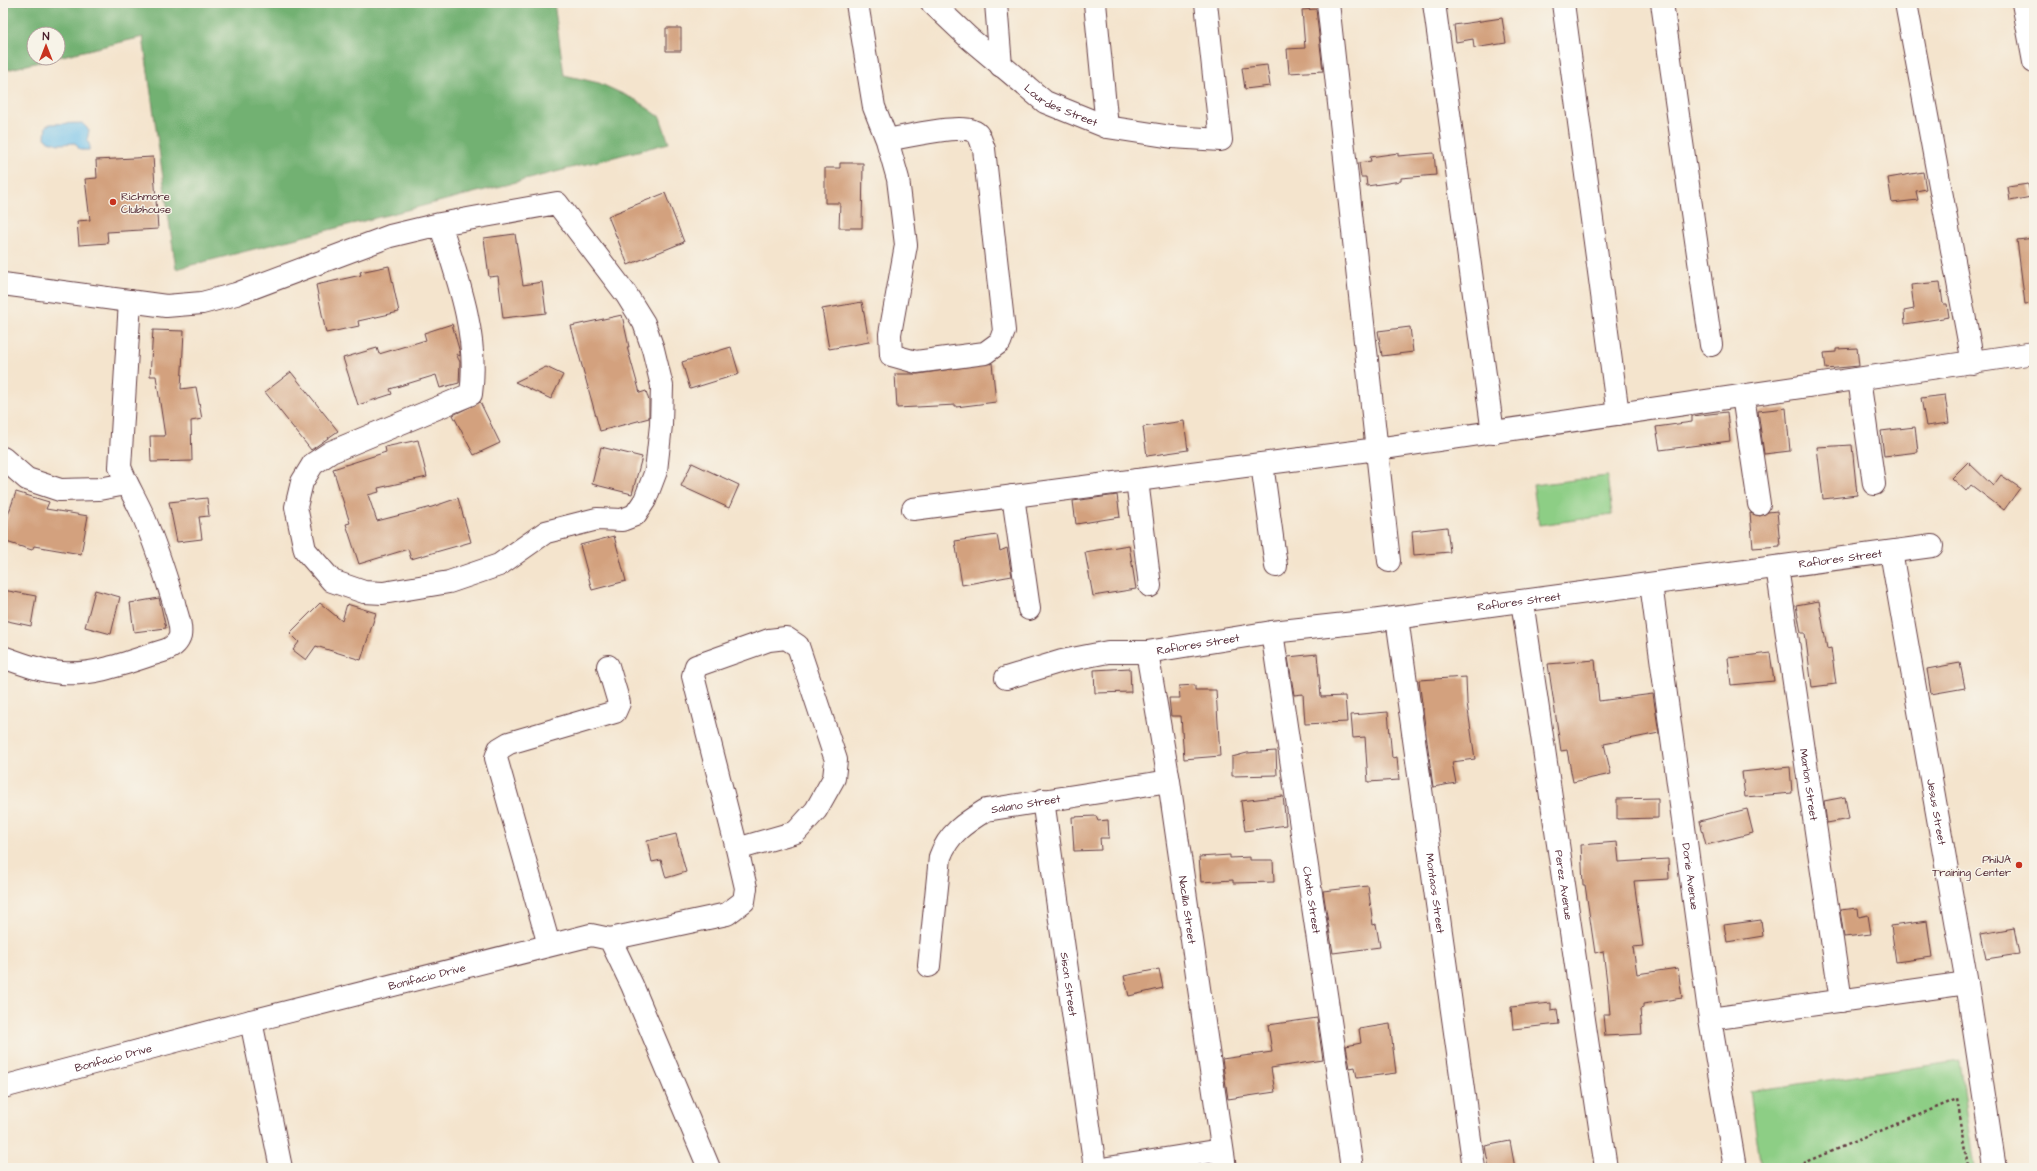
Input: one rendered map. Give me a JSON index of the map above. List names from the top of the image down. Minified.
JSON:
{"streets":{"street":["Lourdes Street","Raflores Street","Marlon Street","Salano Street","Jesus Street","Dorie Avenue","Perez Avenue","Montaos Street","Chato Street","Nacilla Street","Bonifacio Drive","Sison Street"]},"crossings":[["Raflores Street","Marlon Street"],["Raflores Street","Jesus Street"],["Raflores Street","Dorie Avenue"],["Raflores Street","Perez Avenue"],["Raflores Street","Montaos Street"],["Raflores Street","Chato Street"],["Raflores Street","Nacilla Street"],["Salano Street","Nacilla Street"],["Salano Street","Sison Street"]],"places":["Richmore Clubhouse","PhilJA Training Center"],"north":"top"}
